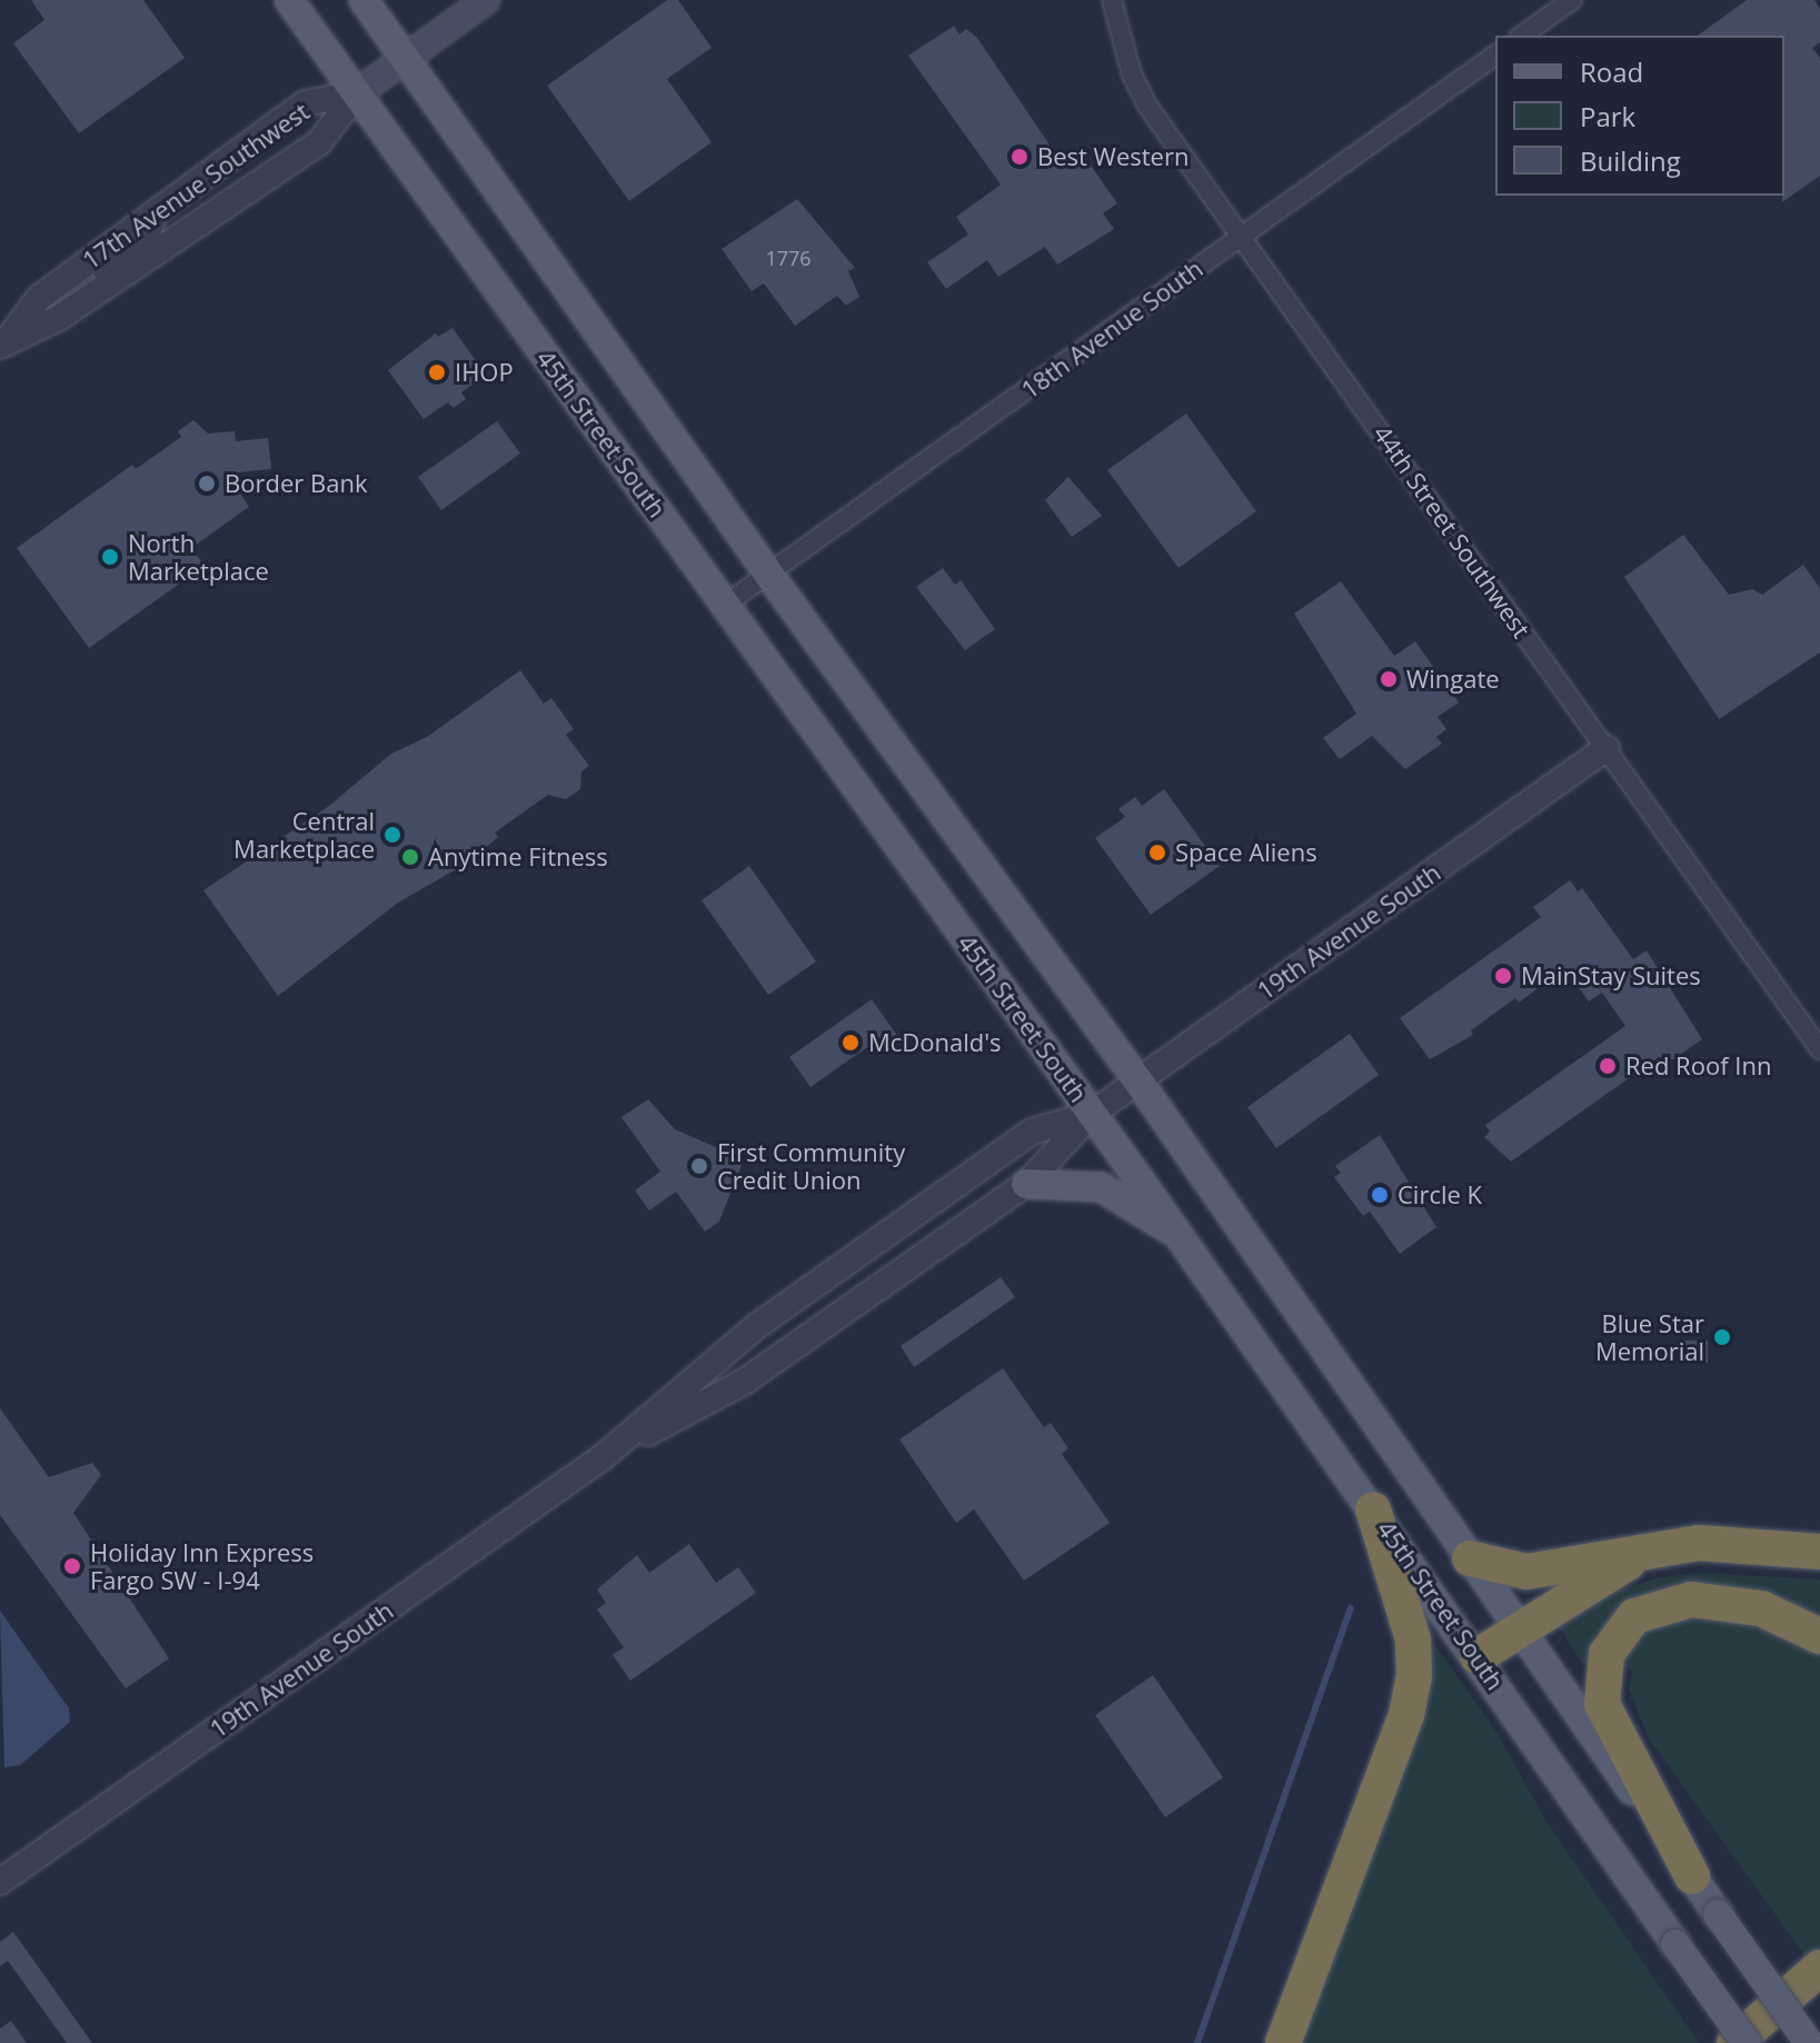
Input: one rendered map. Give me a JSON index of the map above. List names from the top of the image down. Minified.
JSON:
{"streets":{"main road":["45th Street South"],"street":["17th Avenue Southwest","18th Avenue South","44th Street Southwest","19th Avenue South"]},"crossings":[["17th Avenue Southwest","45th Street South"],["18th Avenue South","45th Street South"],["18th Avenue South","44th Street Southwest"],["45th Street South","19th Avenue South"],["44th Street Southwest","19th Avenue South"]],"places":["Best Western","IHOP","Border Bank","North Marketplace","Wingate","Central Marketplace","Space Aliens","Anytime Fitness","MainStay Suites","McDonald's","Red Roof Inn","First Community Credit Union","Circle K","Blue Star Memorial","Holiday Inn Express Fargo SW - I-94"],"house_numbers":["1776"],"legend":["Road","Park","Building"]}
